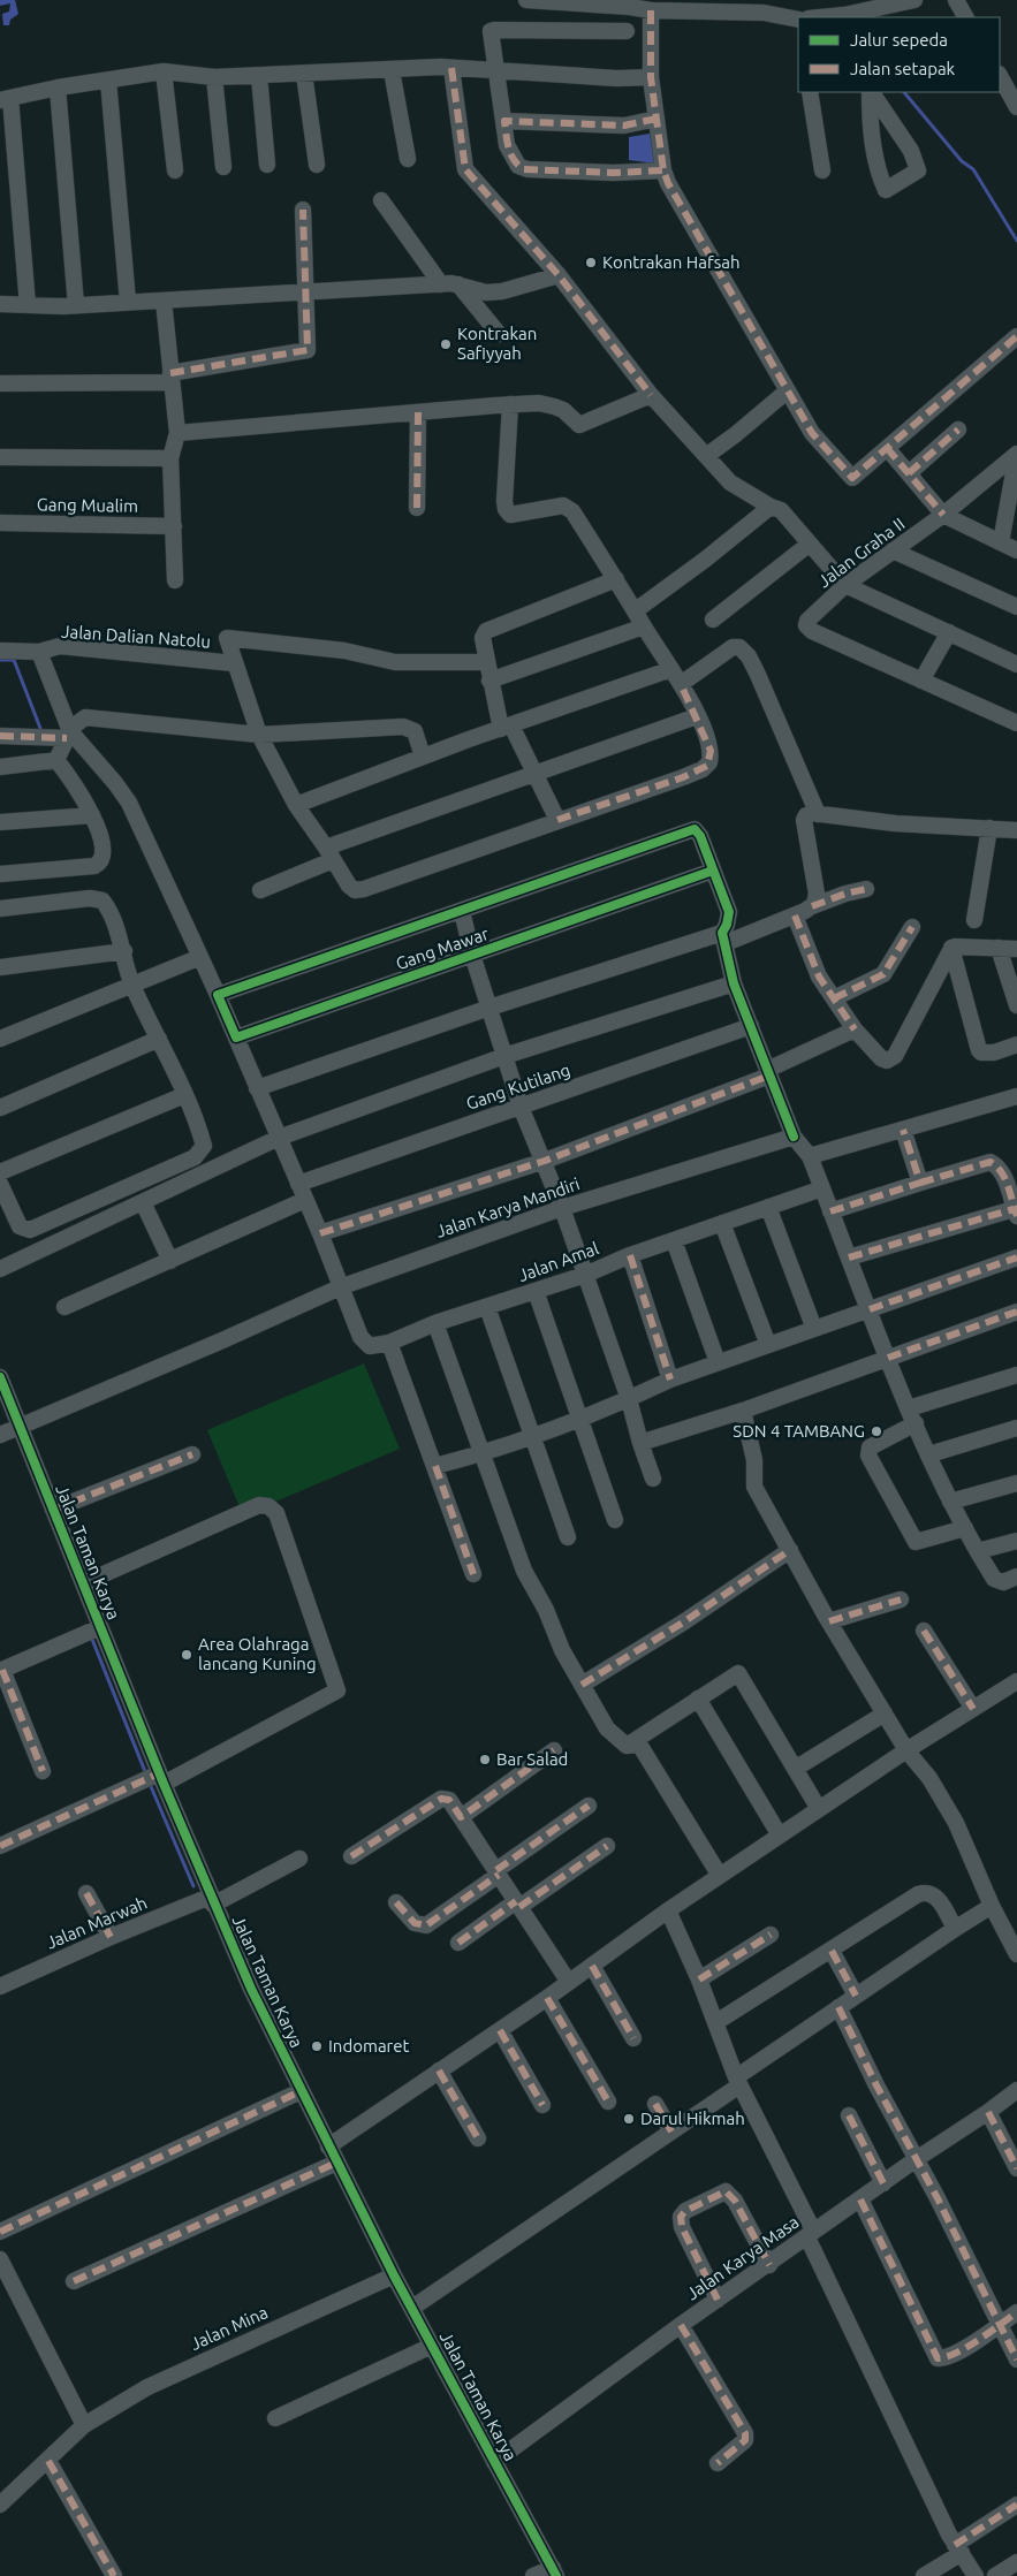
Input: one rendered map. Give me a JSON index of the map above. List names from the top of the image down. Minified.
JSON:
{"streets":{"street":["Gang Mualim","Jalan Graha II","Jalan Dalian Natolu","Gang Mawar","Gang Kutilang","Jalan Karya Mandiri","Jalan Amal","Jalan Taman Karya","Jalan Marwah","Jalan Karya Masa","Jalan Mina"]},"crossings":[["Gang Mawar","Jalan Amal"],["Gang Kutilang","Jalan Amal"],["Jalan Karya Mandiri","Jalan Amal"],["Jalan Karya Mandiri","Jalan Taman Karya"],["Jalan Taman Karya","Jalan Marwah"],["Jalan Taman Karya","Jalan Karya Masa"],["Jalan Taman Karya","Jalan Mina"]],"places":["Kontrakan Hafsah","Kontrakan Safiyyah","SDN 4 TAMBANG","Area Olahraga lancang Kuning","Bar Salad","Indomaret","Darul Hikmah"],"legend":["Jalur sepeda","Jalan setapak"]}
